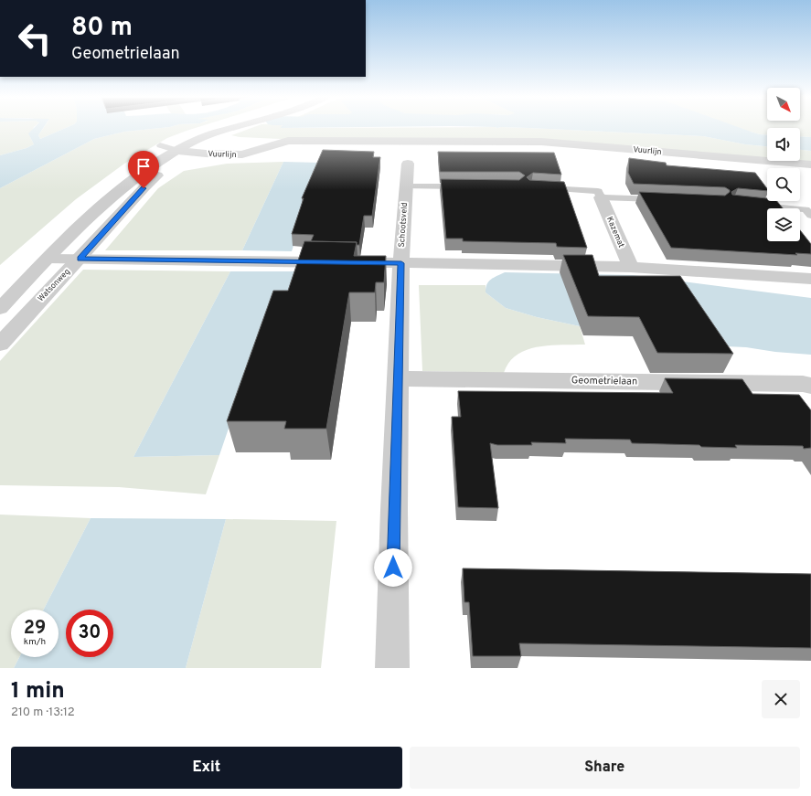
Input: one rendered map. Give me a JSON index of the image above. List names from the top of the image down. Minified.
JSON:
{"streets":{"street":["Vuurlijn","Schootsveld","Kazemat","Watsonweg","Geometrielaan"]},"crossings":[["Vuurlijn","Watsonweg"]],"north":"bottom right","page":{"turn":["80 m","Geometrielaan"],"speed":"29 km/h","limit":"30","heading":["1 min","210 m · 13:12"],"buttons":["Exit","Share"]}}
